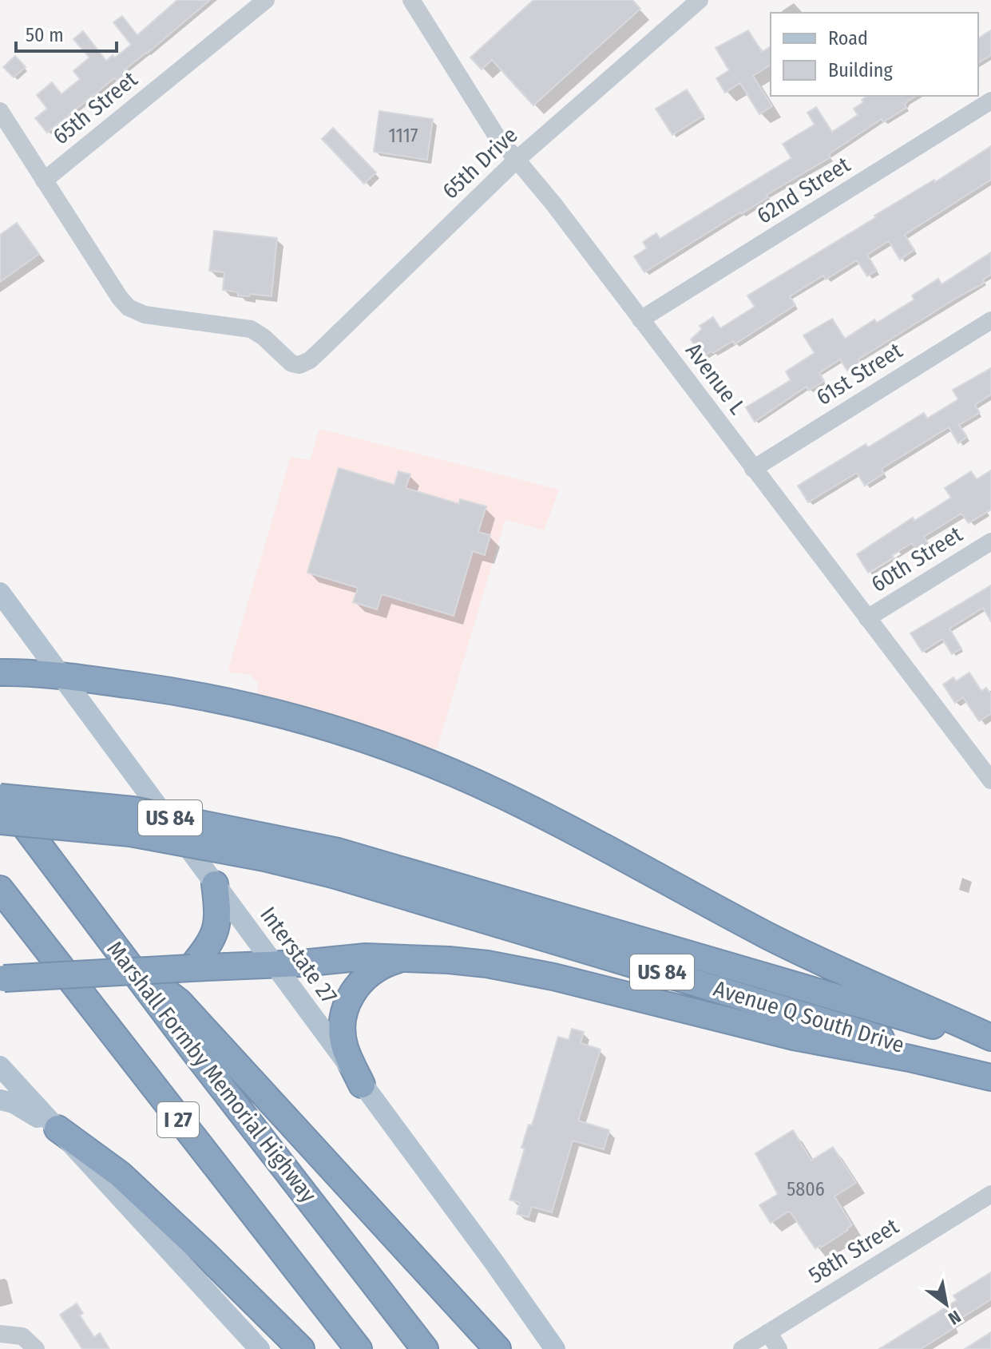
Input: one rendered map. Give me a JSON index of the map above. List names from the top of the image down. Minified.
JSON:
{"streets":{"highway":["US 84","Avenue Q South Drive","Marshall Formby Memorial Highway","I 27"],"main road":["Interstate 27"],"street":["65th Street","65th Drive","62nd Street","61st Street","Avenue L","60th Street","58th Street"]},"crossings":[["65th Street","65th Drive"],["65th Drive","Avenue L"],["62nd Street","Avenue L"],["61st Street","Avenue L"],["Avenue L","60th Street"],["US 84","Avenue Q South Drive"],["US 84","Marshall Formby Memorial Highway"]],"house_numbers":["1117","5806"],"legend":["Road","Building"],"scale_bar":"50 m","north":"bottom right"}
